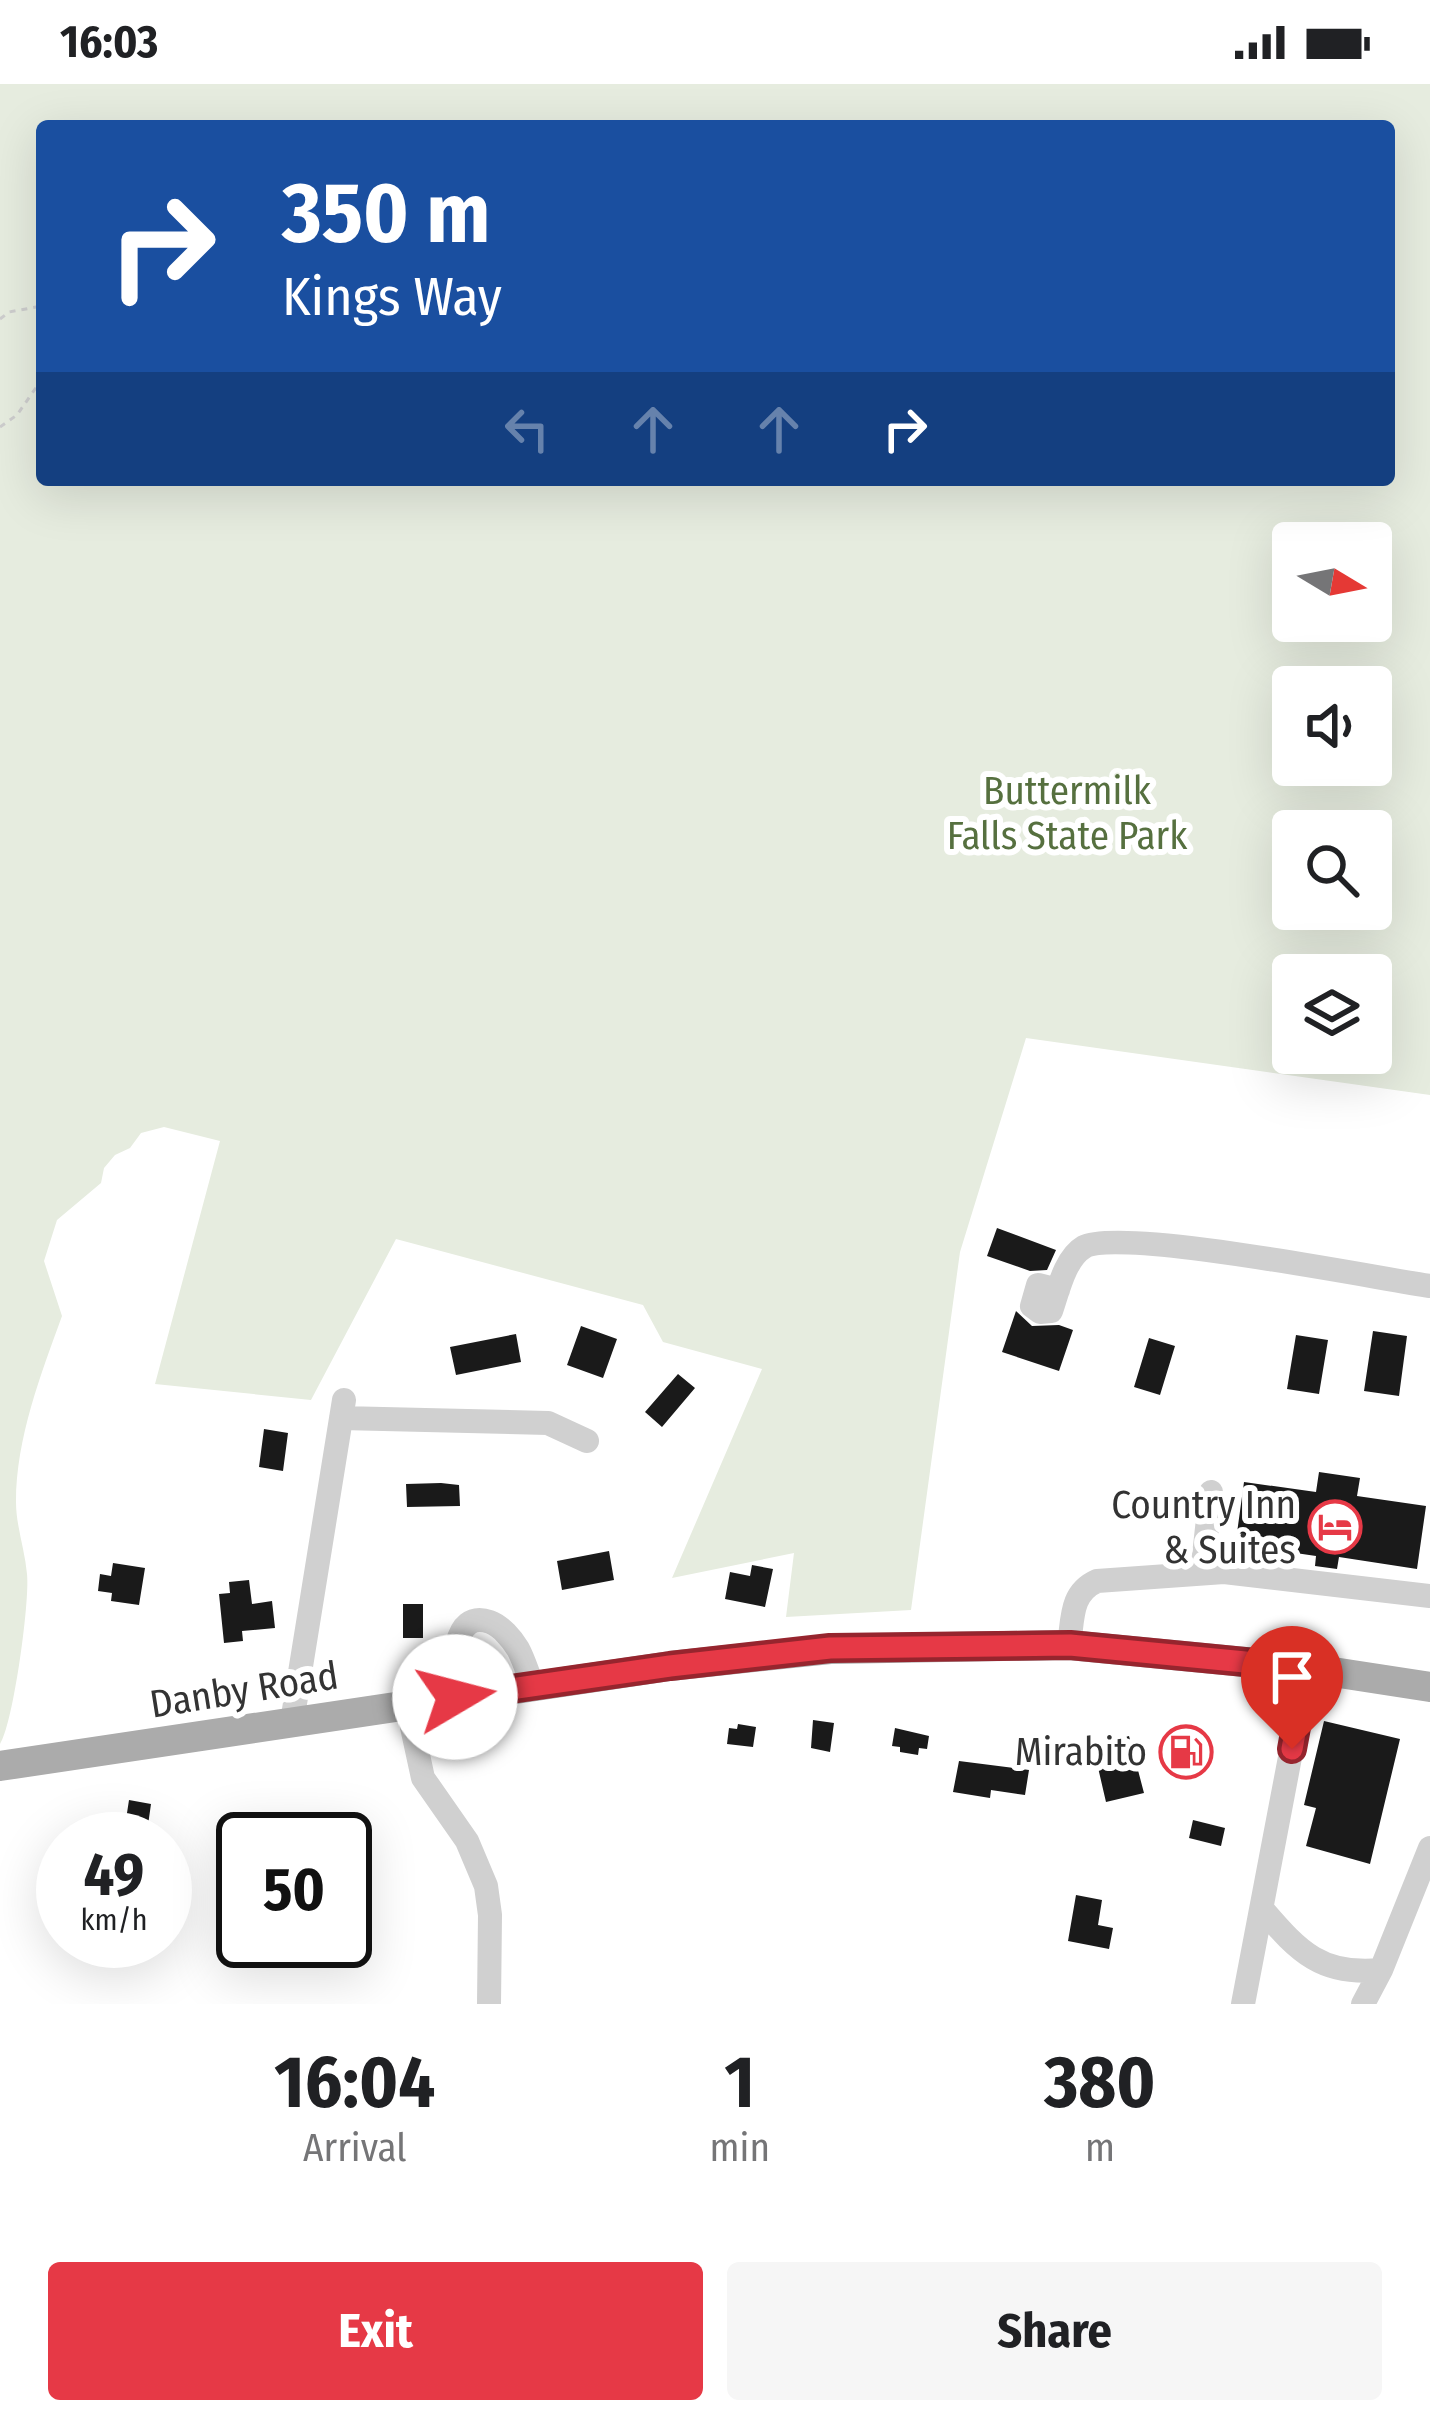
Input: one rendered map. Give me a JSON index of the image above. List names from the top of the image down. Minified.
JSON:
{"streets":{"main road":["Danby Road"]},"parks":["Buttermilk Falls State Park"],"places":{"hotel":["Country Inn & Suites"],"fuel station":["Mirabito"]},"north":"right","page":{"status":"16:03","turn":["350 m","Kings Way"],"speed":"49 km/h","limit":"50","eta":["16:04","Arrival","1","min","380","m"],"buttons":["Exit","Share"]}}
